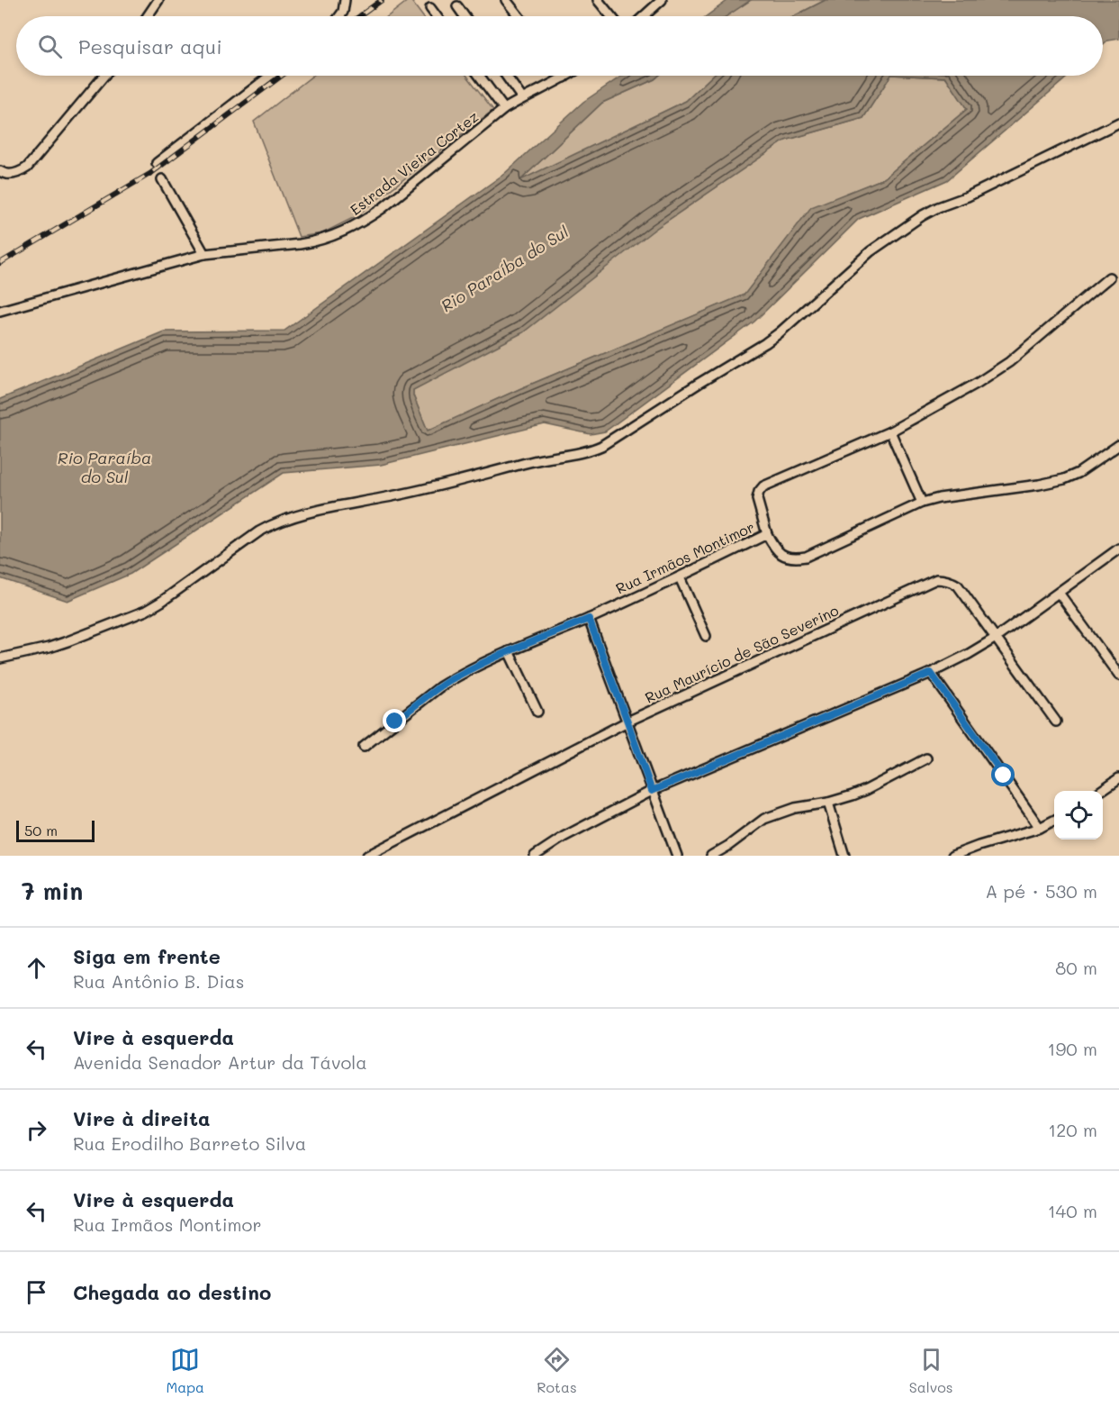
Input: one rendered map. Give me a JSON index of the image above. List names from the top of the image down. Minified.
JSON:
{"streets":{"street":["Estrada Vieira Cortez","Rua Irmãos Montimor","Rua Maurício de São Severino"]},"water":["Rio Paraíba do Sul"],"scale_bar":"50 m","page":{"search":"Pesquisar aqui","scale":"50 m","heading":["7 min","A pé · 530 m"],"list":[["Siga em frente","Rua Antônio B. Dias","80 m"],["Vire à esquerda","Avenida Senador Artur da Távola","190 m"],["Vire à direita","Rua Erodilho Barreto Silva","120 m"],["Vire à esquerda","Rua Irmãos Montimor","140 m"],"Chegada ao destino"],"nav":["Mapa","Rotas","Salvos"]}}
